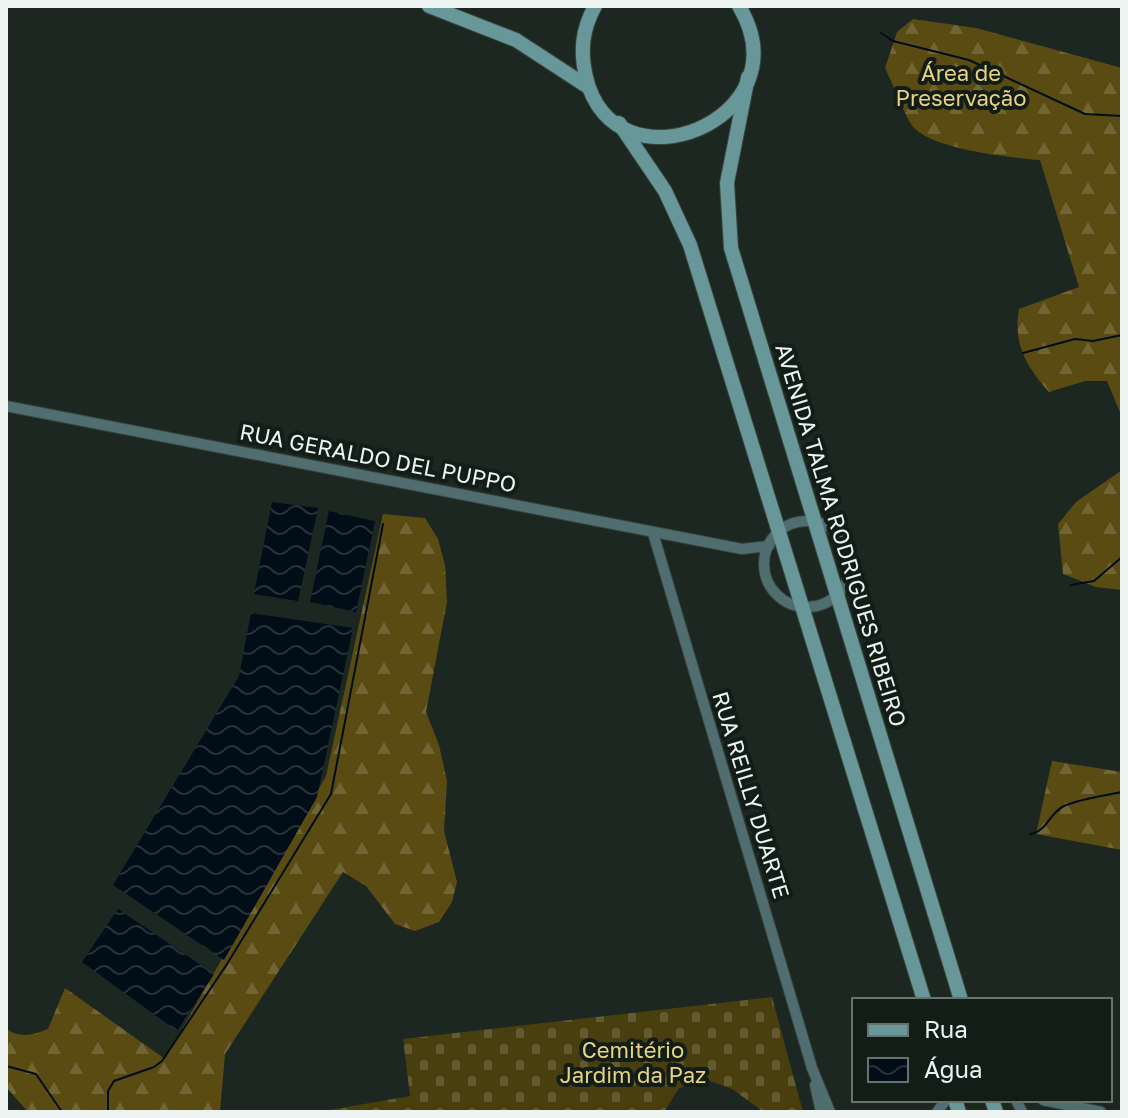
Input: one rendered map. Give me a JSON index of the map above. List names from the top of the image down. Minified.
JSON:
{"streets":{"main road":["AVENIDA TALMA RODRIGUES RIBEIRO"],"street":["RUA GERALDO DEL PUPPO","RUA REILLY DUARTE"]},"crossings":[["RUA GERALDO DEL PUPPO","RUA REILLY DUARTE"]],"parks":["Área de Preservação","Cemitério Jardim da Paz"],"legend":["Rua","Água"]}
